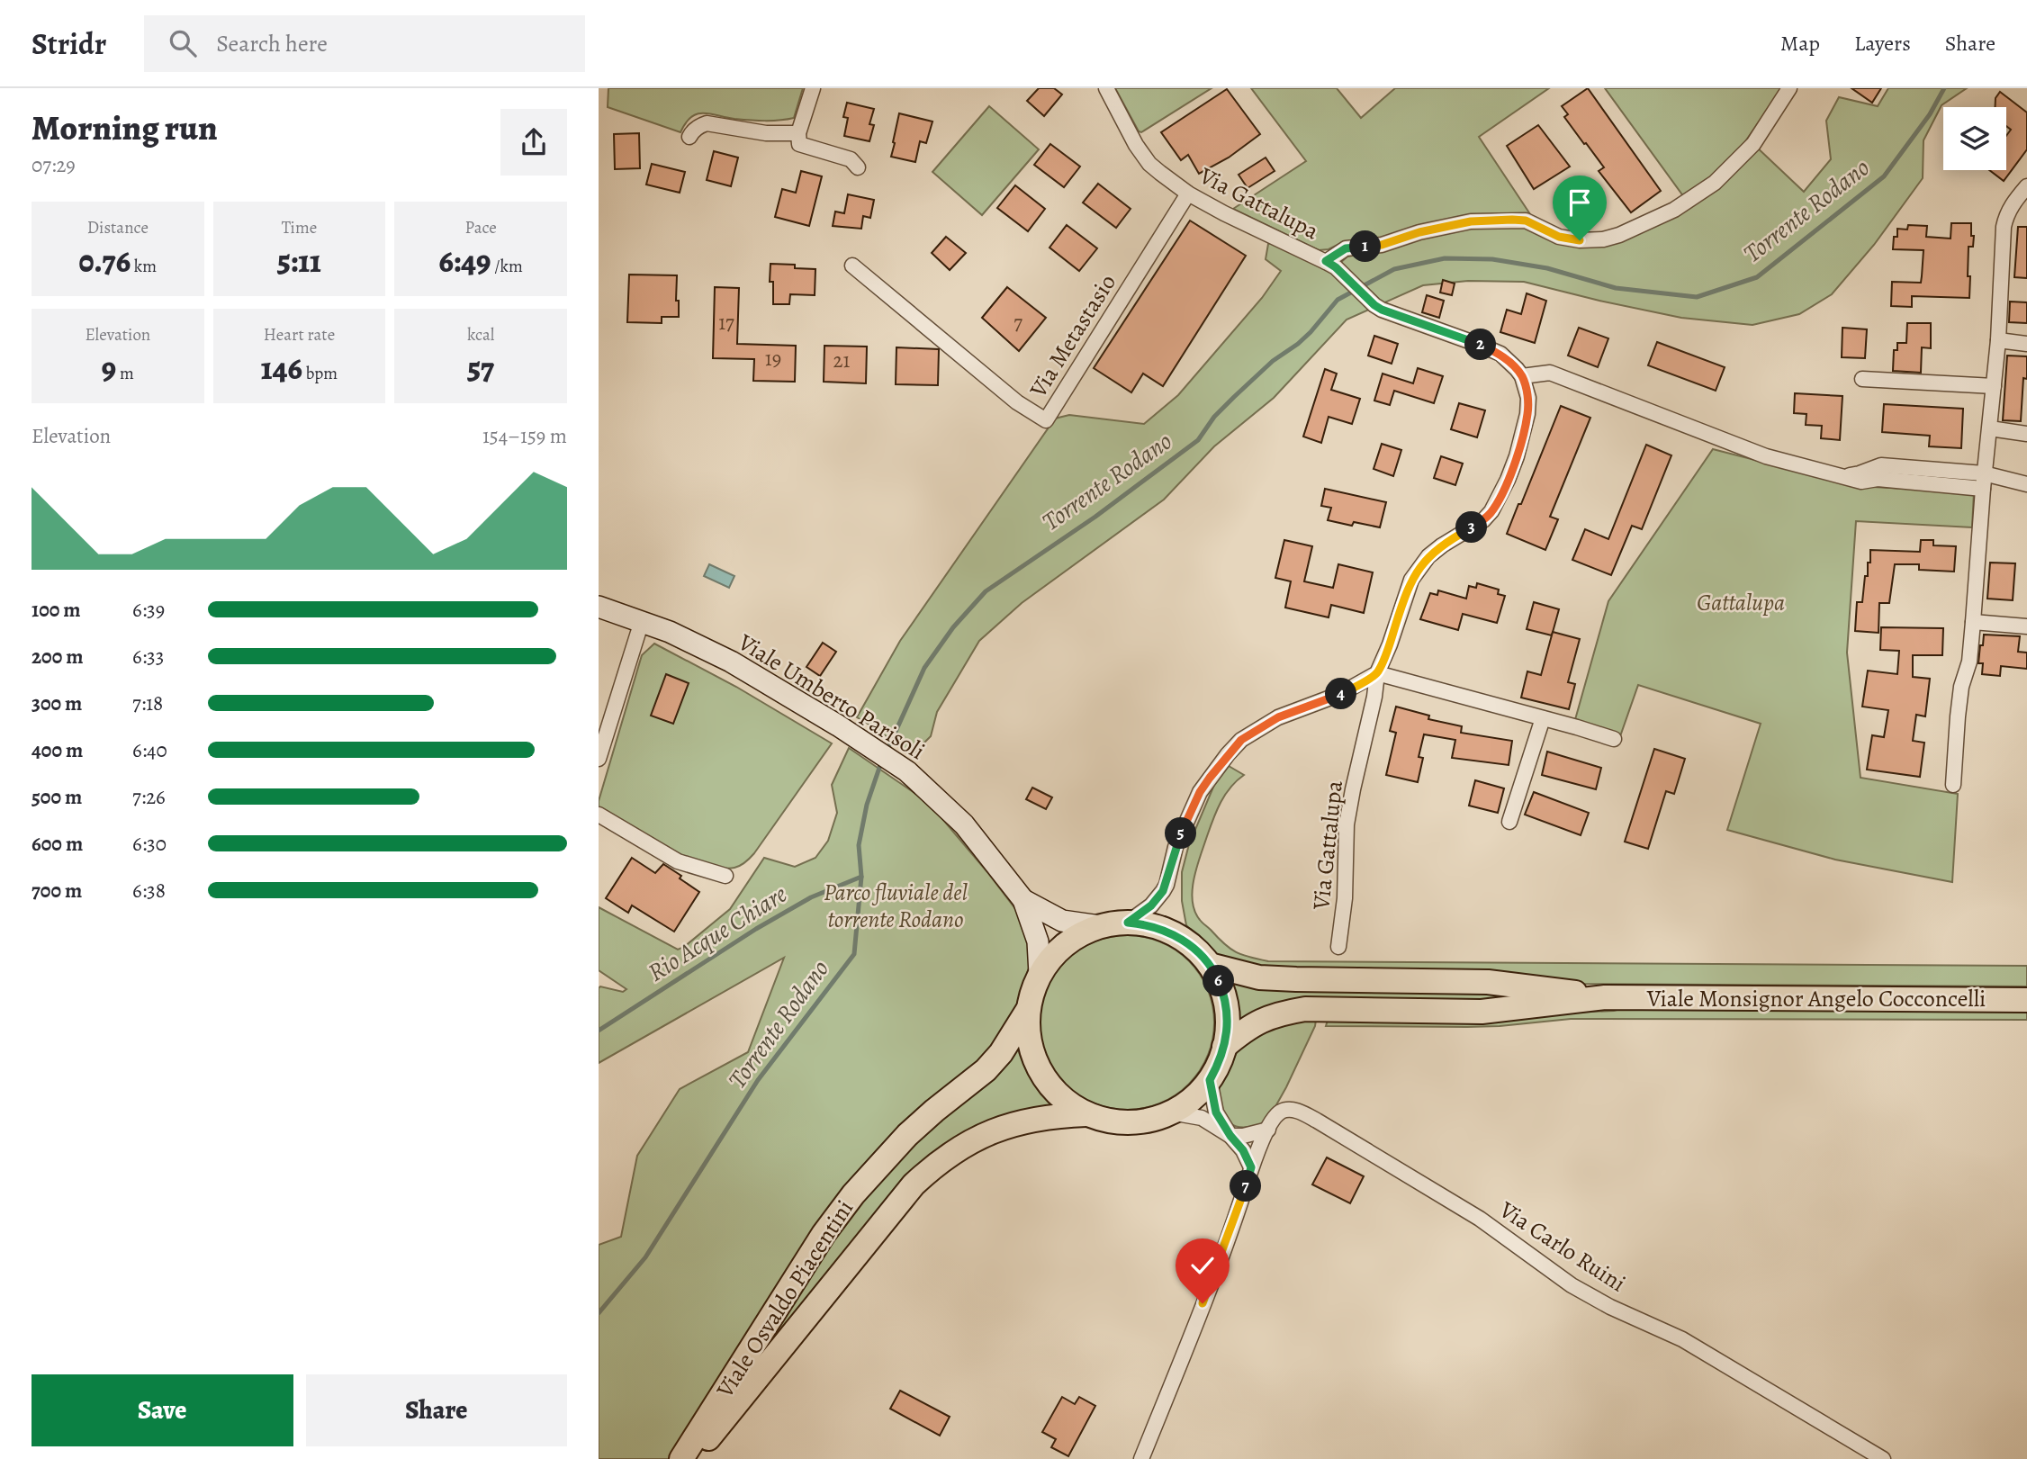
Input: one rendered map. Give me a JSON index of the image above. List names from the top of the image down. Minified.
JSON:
{"streets":{"main road":["Viale Umberto Parisoli","Viale Monsignor Angelo Cocconcelli","Viale Osvaldo Piacentini"],"street":["Via Gattalupa","Via Metastasio","Via Carlo Ruini"]},"crossings":[["Via Gattalupa","Via Metastasio"],["Viale Umberto Parisoli","Viale Monsignor Angelo Cocconcelli"],["Viale Umberto Parisoli","Viale Osvaldo Piacentini"],["Viale Monsignor Angelo Cocconcelli","Viale Osvaldo Piacentini"]],"water":["Torrente Rodano","Rio Acque Chiare"],"parks":["Gattalupa","Parco fluviale del torrente Rodano"],"house_numbers":["17","7","19","21"],"page":{"header":"Stridr","search":"Search here","nav":["Map","Layers","Share"],"heading":["Morning run","07:29"],"stats":[["Distance","0.76 km"],["Time","5:11"],["Pace","6:49 /km"],["Elevation","9 m"],["Heart rate","146 bpm"],["kcal","57"]],"pins":["1","2","3","4","5","6","7"],"chart":["Elevation","154–159 m"],"list":[{"name":"100 m","note":"6:39"},{"name":"200 m","note":"6:33"},{"name":"300 m","note":"7:18"},{"name":"400 m","note":"6:40"},{"name":"500 m","note":"7:26"},{"name":"600 m","note":"6:30"},{"name":"700 m","note":"6:38"}],"buttons":["Save","Share"]}}
